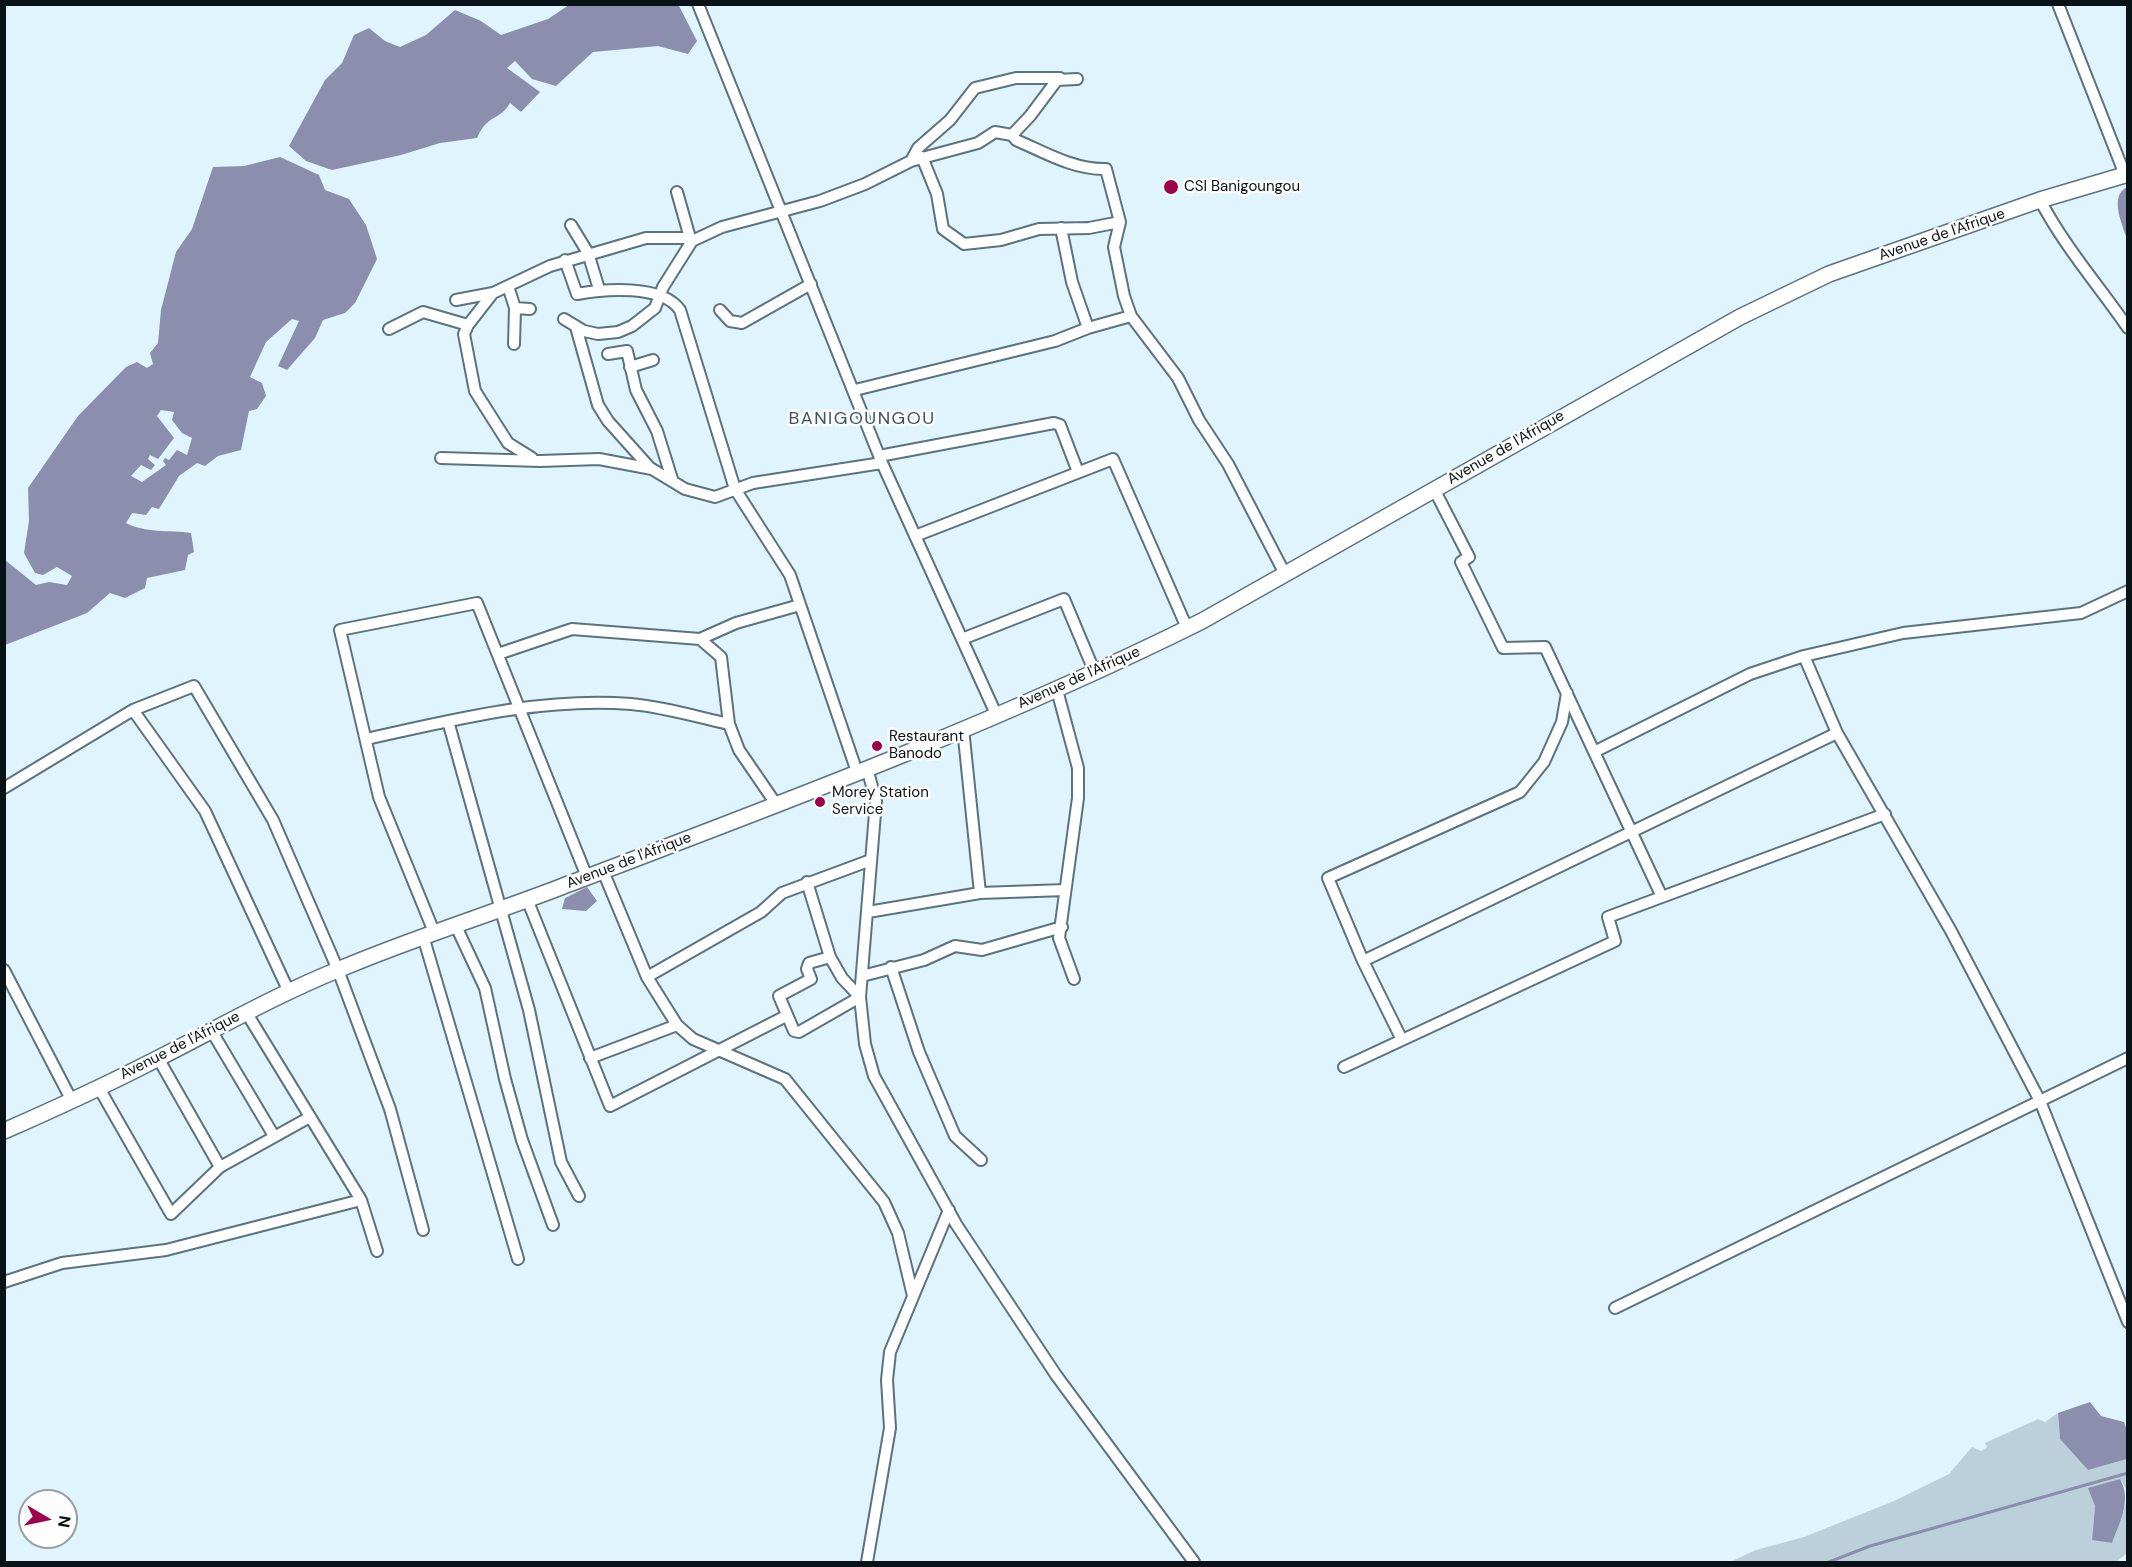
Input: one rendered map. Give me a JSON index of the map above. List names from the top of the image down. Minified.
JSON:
{"streets":{"main road":["Avenue de l'Afrique"]},"districts":["BANIGOUNGOU"],"places":["CSI Banigoungou","Restaurant Banodo","Morey Station Service"],"north":"right"}
